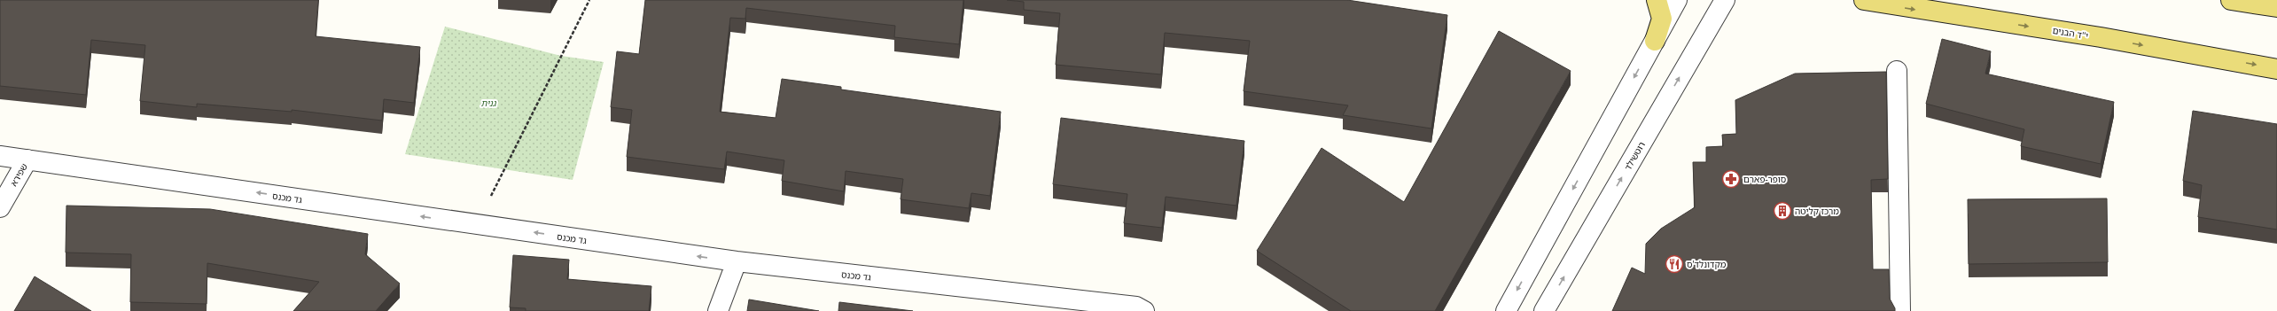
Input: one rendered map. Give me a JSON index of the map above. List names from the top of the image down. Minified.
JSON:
{"streets":{"main road":["י''ד הבנים"],"street":["רוטשילד","שפירא","גד מכנס"]},"crossings":[["שפירא","גד מכנס"]],"one_way":["י''ד הבנים","גד מכנס"],"parks":["גנית"],"places":{"pharmacy":["סופר-פארם"],"building":["מרכז קליטה"],"restaurant":["מקדונלד'ס"]}}
